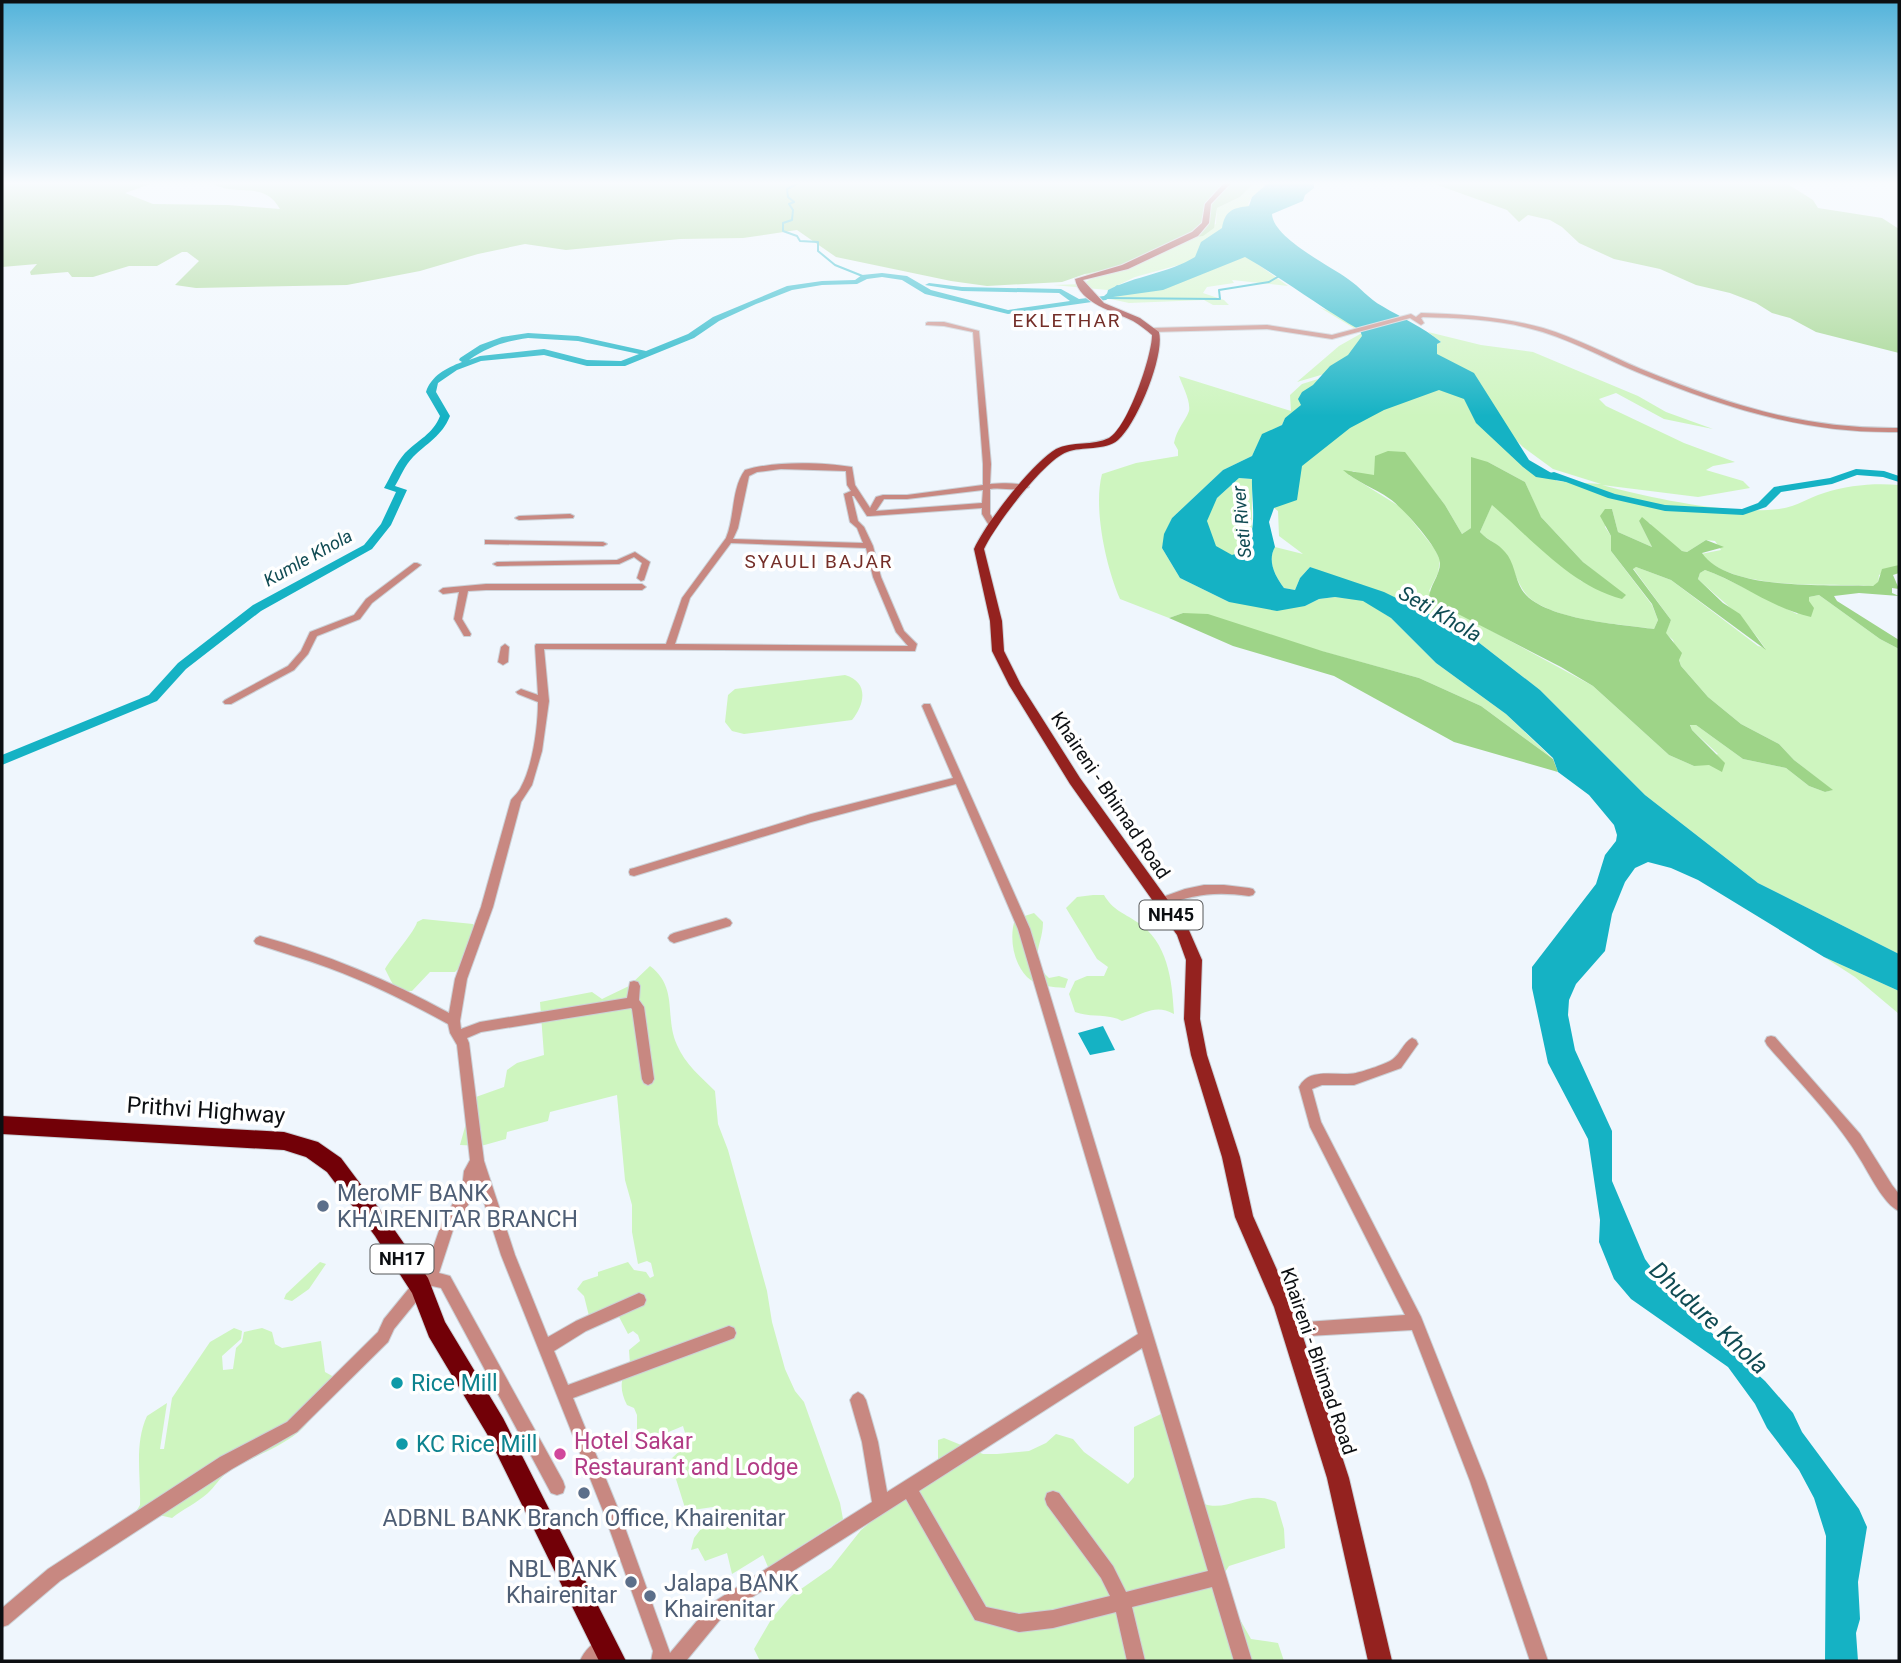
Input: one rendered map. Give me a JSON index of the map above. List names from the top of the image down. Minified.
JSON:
{"streets":{"highway":["Prithvi Highway","NH17"],"main road":["Khaireni - Bhimad Road","NH45"]},"districts":["EKLETHAR","SYAULI BAJAR"],"water":["Seti River","Kumle Khola","Seti Khola","Dhudure Khola"],"places":["MeroMF BANK KHAIRENITAR BRANCH","Rice Mill","KC Rice Mill","Hotel Sakar Restaurant and Lodge","ADBNL BANK Branch Office, Khairenitar","NBL BANK Khairenitar","Jalapa BANK Khairenitar"]}
